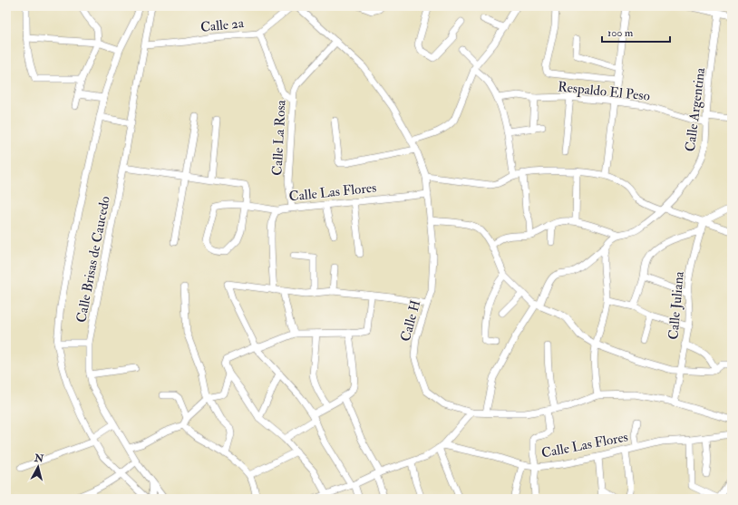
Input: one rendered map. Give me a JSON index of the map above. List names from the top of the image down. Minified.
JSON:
{"streets":{"street":["Calle 2a","Respaldo El Peso","Calle Argentina","Calle La Rosa","Calle Las Flores","Calle Brisas de Caucedo","Calle Juliana","Calle H"]},"crossings":[["Calle 2a","Calle Brisas de Caucedo"],["Respaldo El Peso","Calle Argentina"],["Calle La Rosa","Calle Las Flores"],["Calle La Rosa","Calle H"],["Calle Las Flores","Calle H"],["Calle Juliana","Calle H"]],"scale_bar":"100 m","north":"top"}
